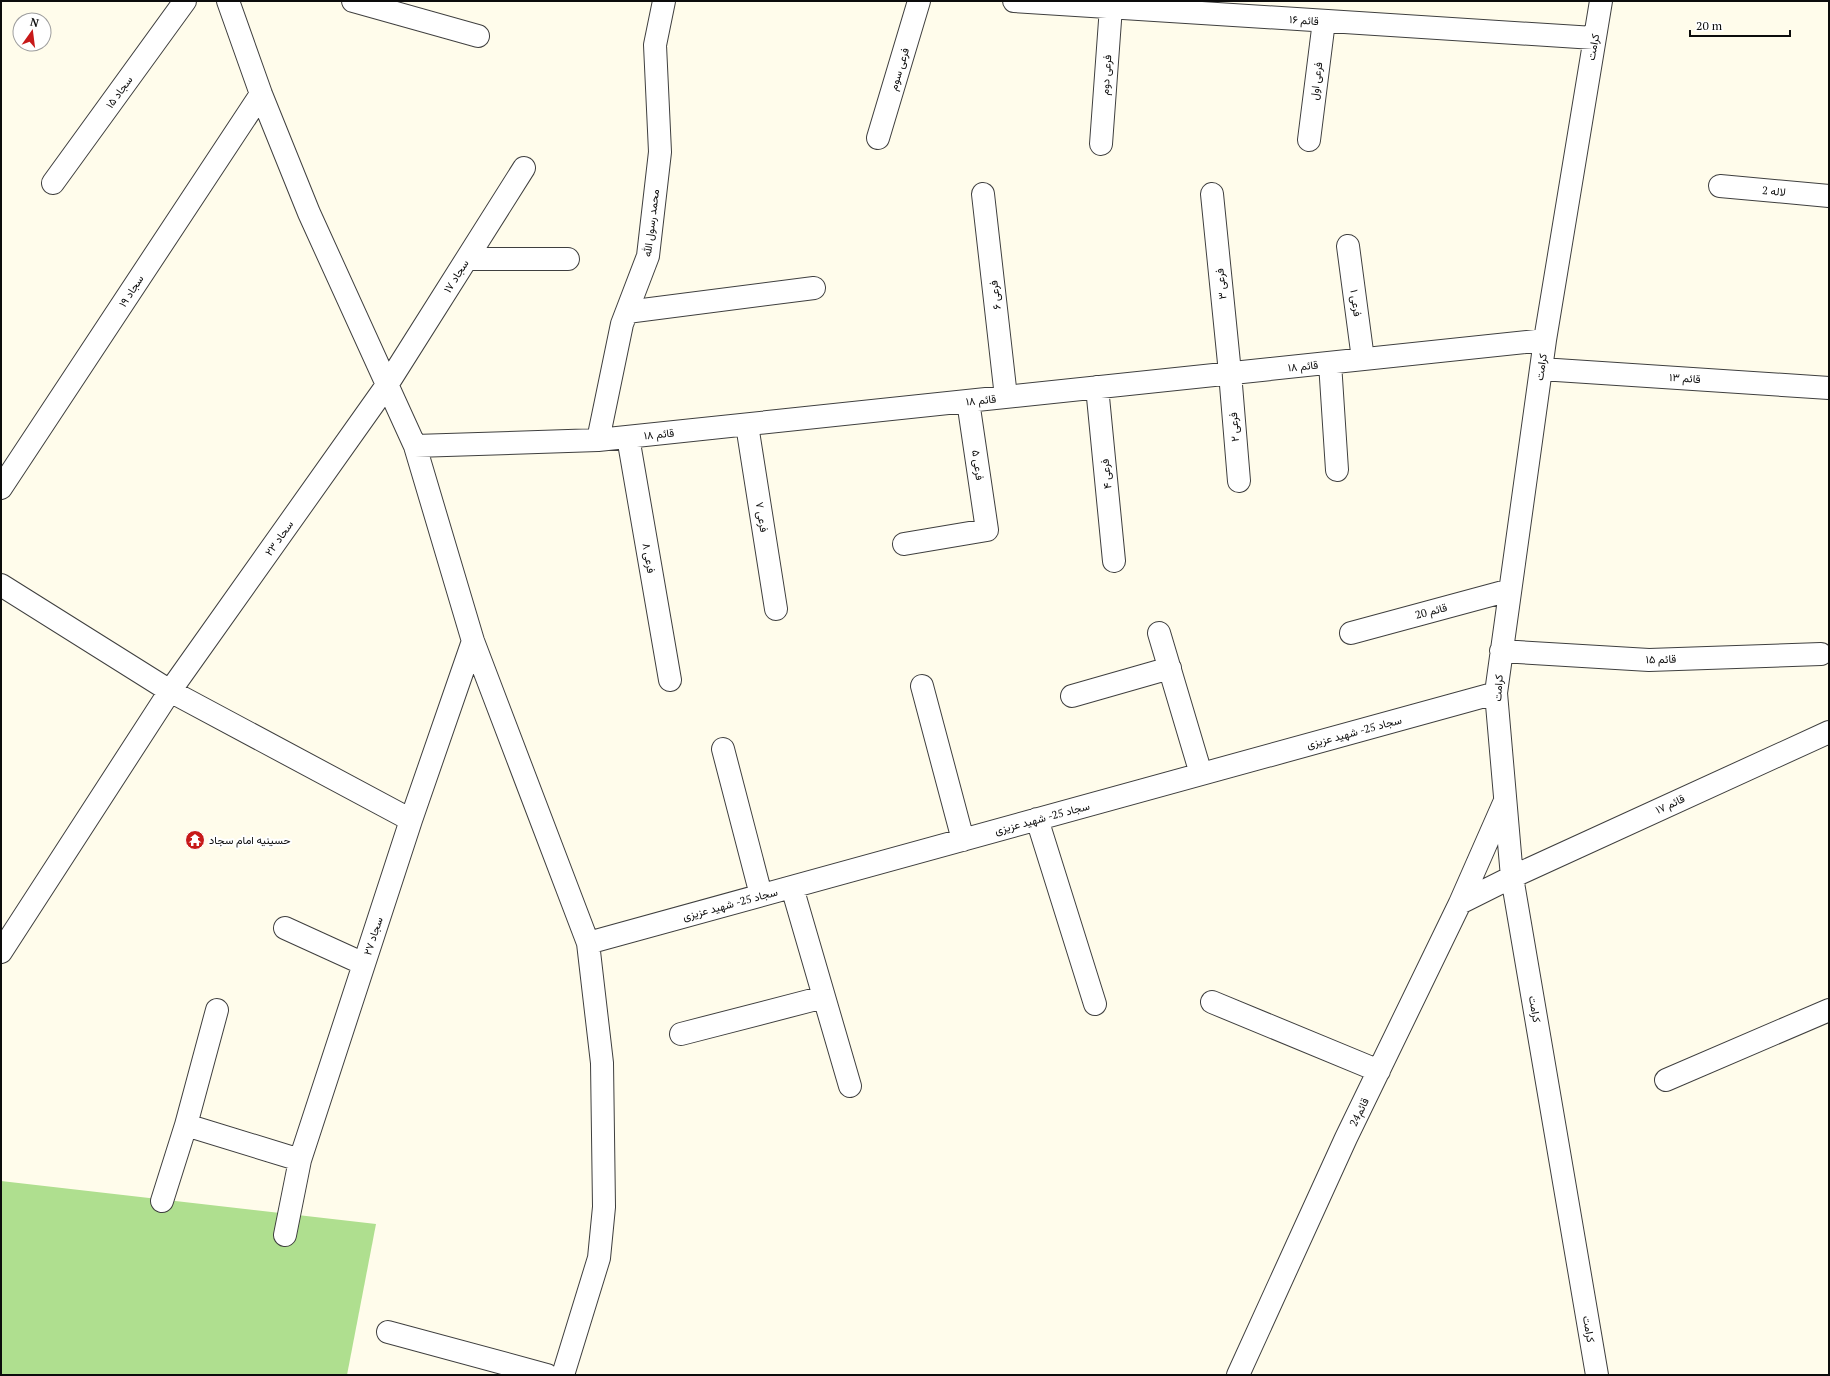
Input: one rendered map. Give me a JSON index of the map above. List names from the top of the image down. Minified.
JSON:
{"streets":{"street":["قائم ۱۶","کرامت","فرعی سوم","فرعی دوم","فرعی اول","سجاد ۱۵","لاله 2","محمد رسول الله","سجاد ۱۷","فرعی ۳","سجاد ۱۹","فرعی ۶","فرعی ۱","قائم ۱۸","قائم ۱۳","فرعی ۲","فرعی ۵","فرعی ۴","فرعی ۷","سحاد ۲۳","فرعی ۸","قائم 20","قائم ۱۵","سجاد 25- شهید عزیزی","قائم ۱۷","سجاد ۲۷","قائم24"]},"crossings":[["قائم ۱۶","کرامت"],["قائم ۱۶","فرعی دوم"],["قائم ۱۶","فرعی اول"],["کرامت","قائم ۱۸"],["کرامت","قائم ۱۳"],["کرامت","قائم 20"],["کرامت","قائم ۱۵"],["کرامت","سجاد 25- شهید عزیزی"],["کرامت","قائم ۱۷"],["کرامت","قائم24"],["محمد رسول الله","قائم ۱۸"],["سجاد ۱۷","سحاد ۲۳"],["فرعی ۳","قائم ۱۸"],["فرعی ۳","فرعی ۲"],["فرعی ۶","قائم ۱۸"],["فرعی ۱","قائم ۱۸"],["قائم ۱۸","فرعی ۲"],["قائم ۱۸","فرعی ۵"],["قائم ۱۸","فرعی ۴"],["قائم ۱۸","فرعی ۷"],["قائم ۱۸","فرعی ۸"]],"places":{"temple":["حسینیه امام سجاد"]},"scale_bar":"20 m","north":"top"}
